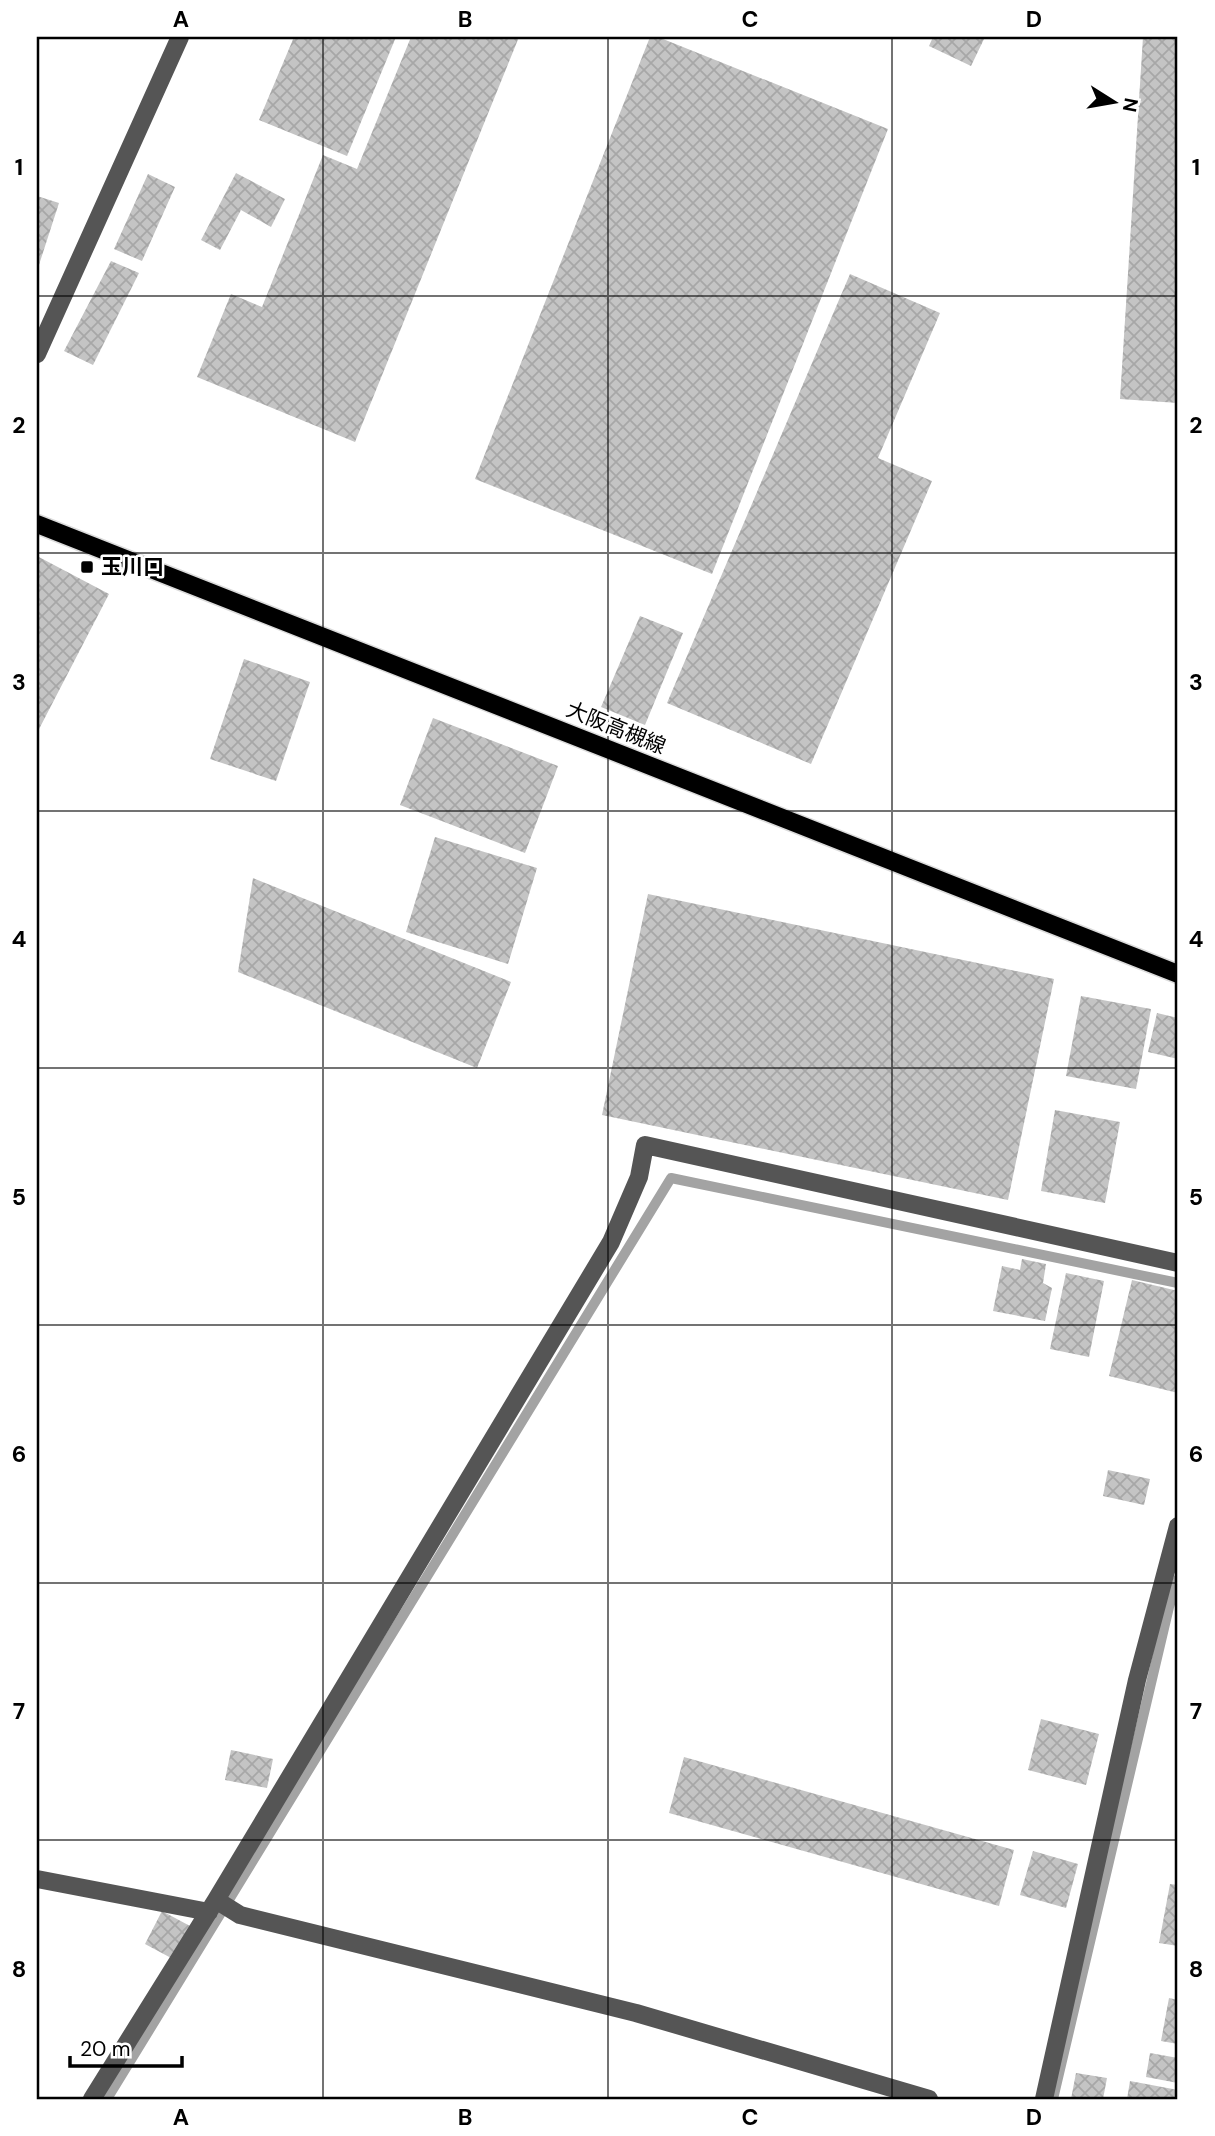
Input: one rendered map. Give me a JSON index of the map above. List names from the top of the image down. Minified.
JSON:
{"streets":{"main road":["大阪高槻線"]},"places":{"transit":["玉川口"]},"scale_bar":"20 m","north":"right","grid":{"columns":["A","B","C","D"],"rows":["1","2","3","4","5","6","7","8"]}}
